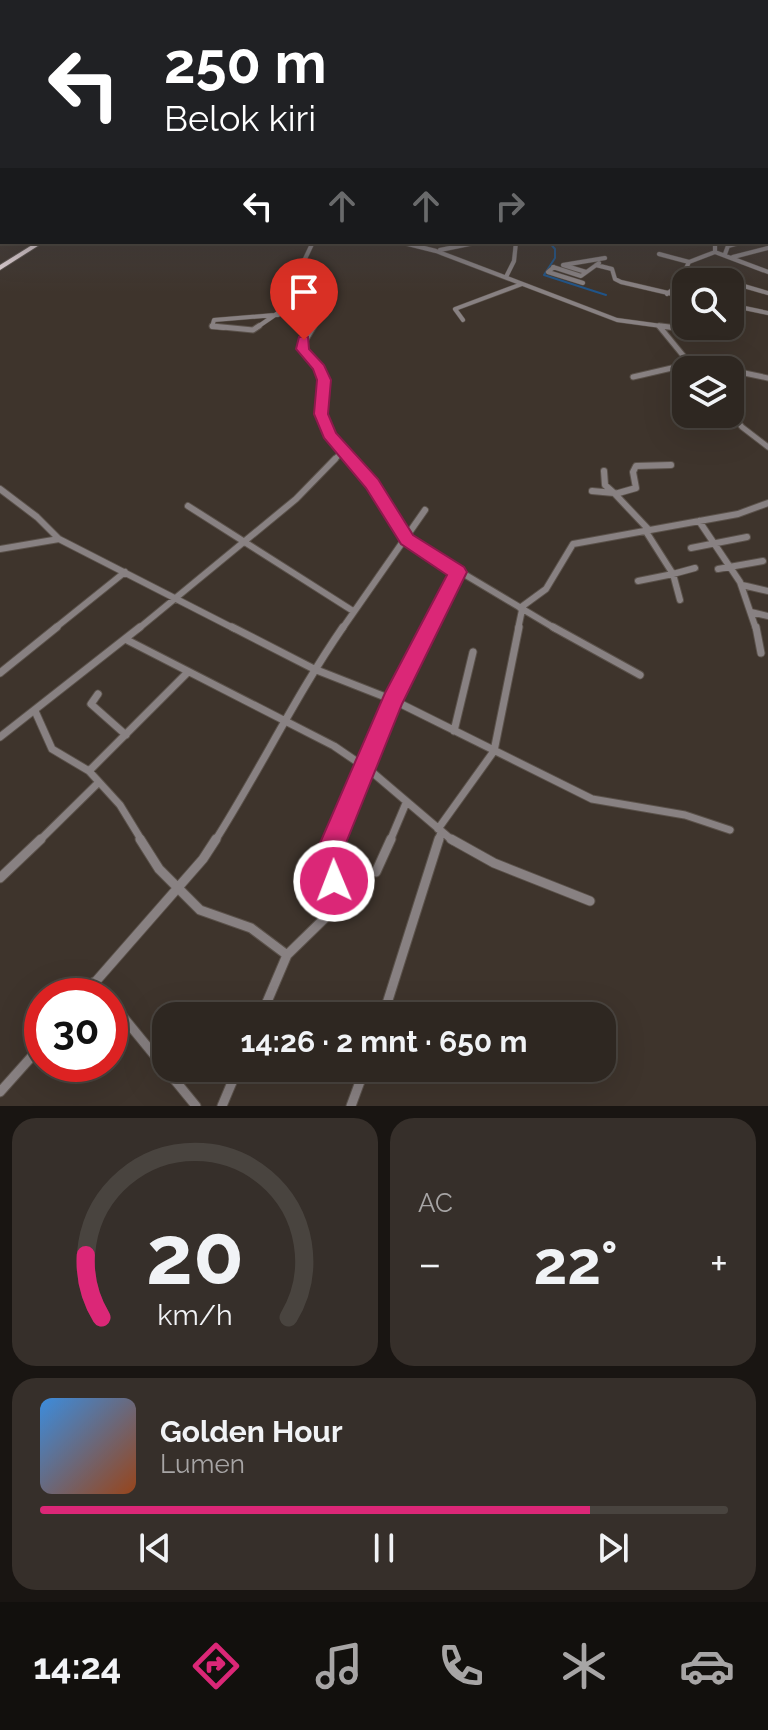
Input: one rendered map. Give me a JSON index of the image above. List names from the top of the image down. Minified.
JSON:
{"page":{"turn":["250 m","Belok kiri"],"limit":"30","trip":"14:26 · 2 mnt · 650 m","tile":"AC","heat":["−","22°","+"],"song":["Golden Hour","Lumen"],"tabs":"14:24","gauge":["20","km/h"]}}
